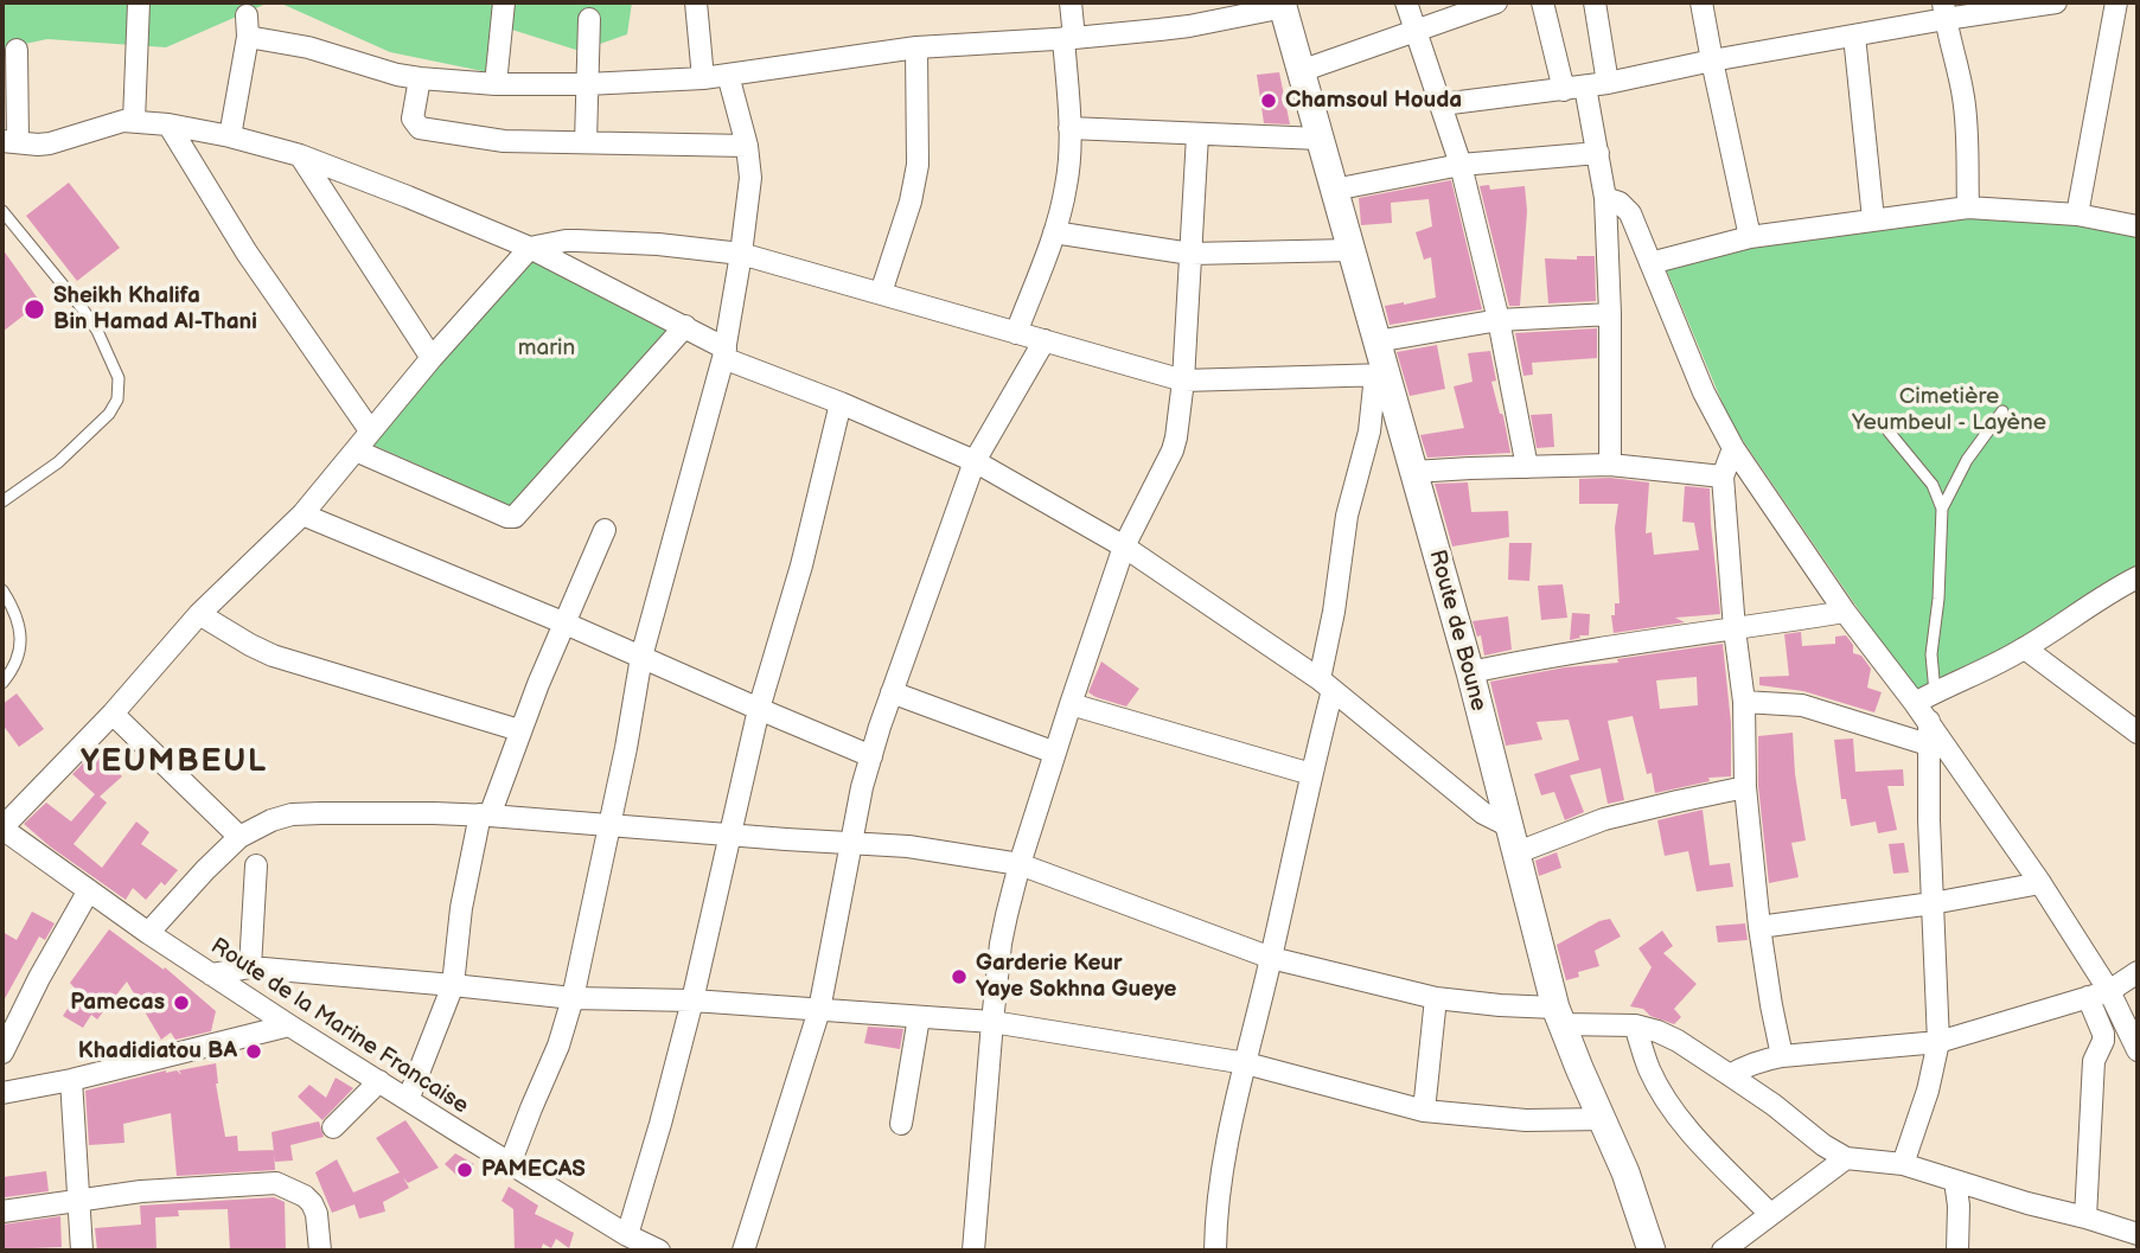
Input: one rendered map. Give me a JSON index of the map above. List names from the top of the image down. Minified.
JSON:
{"streets":{"street":["Route de Boune","Route de la Marine Francaise"]},"districts":["YEUMBEUL"],"parks":["marin","Cimetière Yeumbeul - Layène"],"places":["Chamsoul Houda","Sheikh Khalifa Bin Hamad Al-Thani","Garderie Keur Yaye Sokhna Gueye","Pamecas","Khadidiatou BA","PAMECAS"]}
